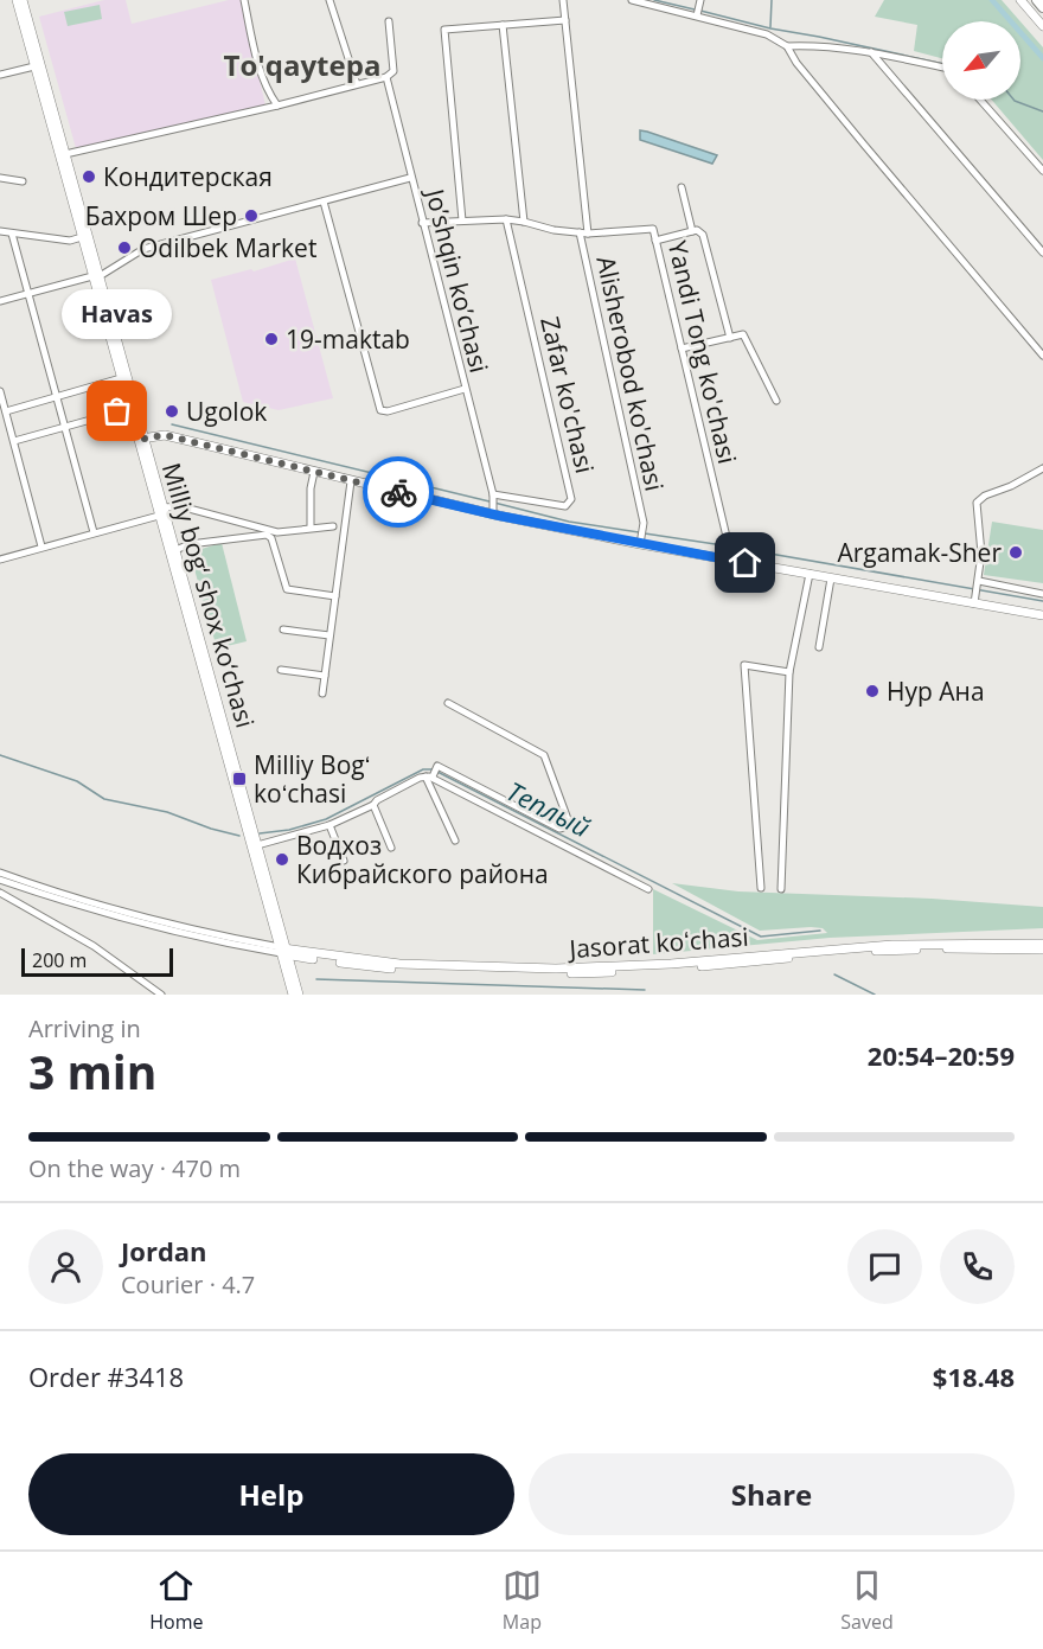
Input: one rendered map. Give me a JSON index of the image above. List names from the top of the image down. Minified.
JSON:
{"streets":{"main road":["Milliy bog‘ shox ko‘chasi","Jasorat koʻchasi"],"street":["Joʼshqin koʼchasi","Yandi Tong ko'chasi","Alisherobod ko'chasi","Zafar ko'chasi"]},"crossings":[["Joʼshqin koʼchasi","Yandi Tong ko'chasi"],["Joʼshqin koʼchasi","Zafar ko'chasi"],["Yandi Tong ko'chasi","Alisherobod ko'chasi"],["Yandi Tong ko'chasi","Zafar ko'chasi"],["Milliy bog‘ shox ko‘chasi","Jasorat koʻchasi"]],"districts":["To'qaytepa"],"water":["Теплый"],"places":{"other":["Кондитерская","Бахром Шер","Odilbek Market","19-maktab","Havas","Ugolok","Argamak-Sher","Нур Ана","Водхоз Кибрайского района"],"transit":["Milliy Bogʻ koʻchasi"]},"scale_bar":"200 m","north":"bottom left","page":{"bubble":"Havas","scale":"200 m","heading":["3 min","Arriving in","20:54–20:59"],"panel":["Jordan","Courier · 4.7","Order #3418","$18.48"],"bar":"On the way · 470 m","buttons":["Help","Share"],"tabs":["Home","Map","Saved"]}}
